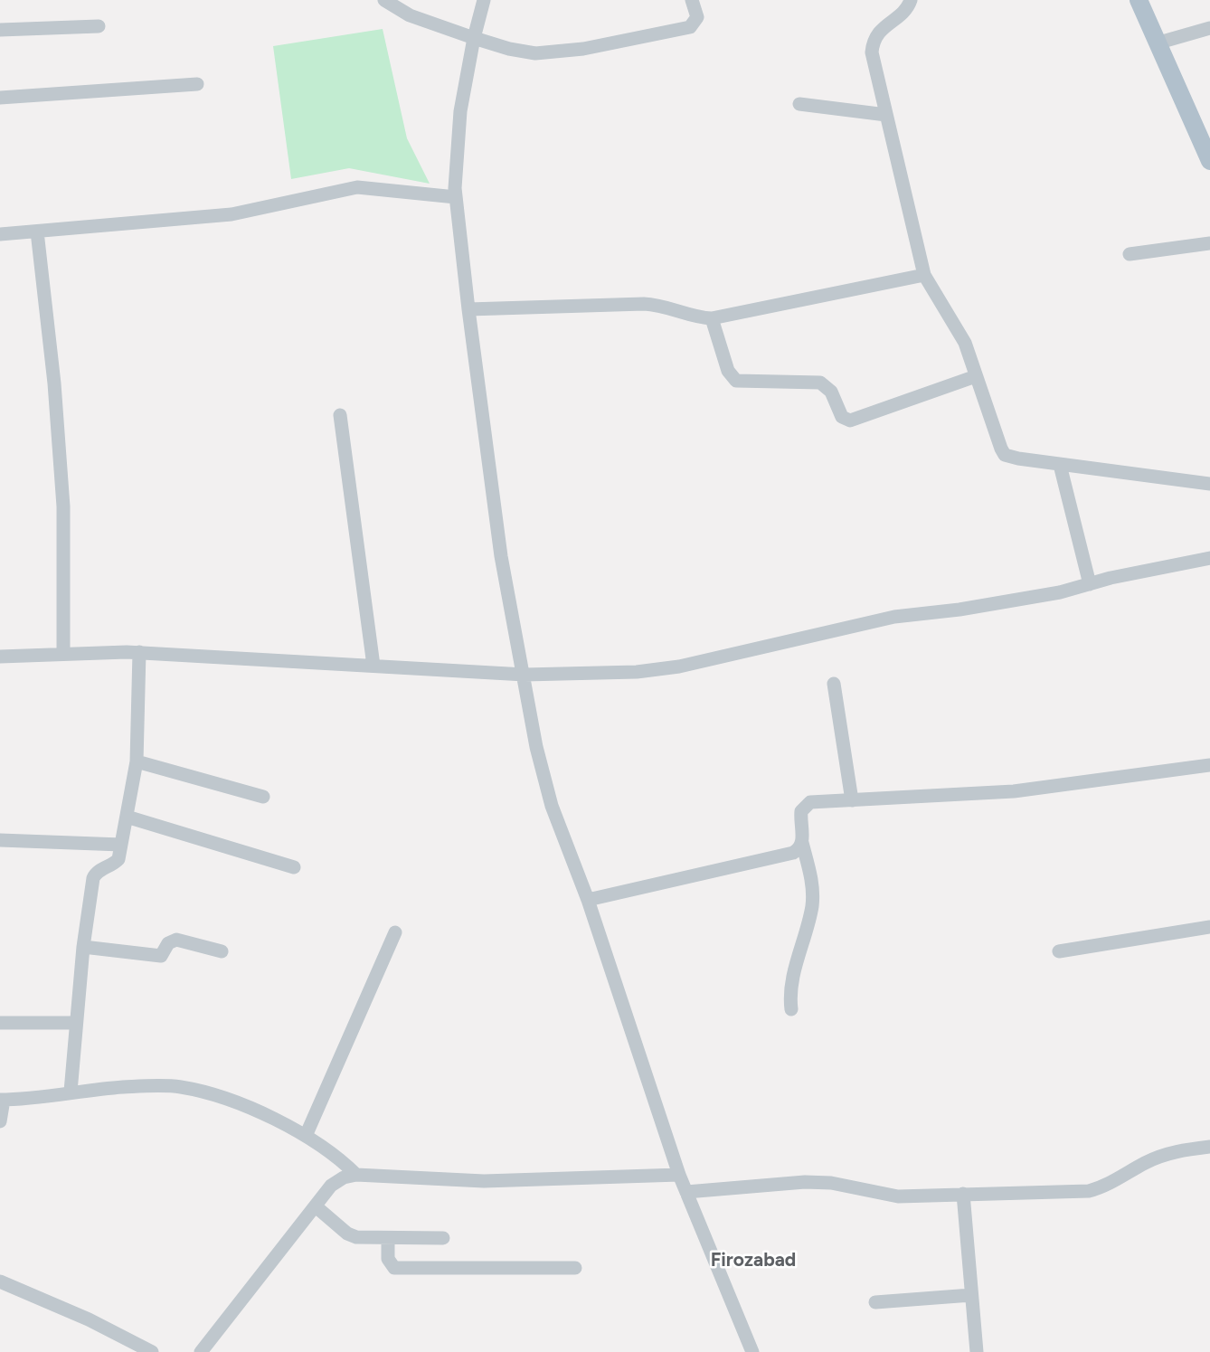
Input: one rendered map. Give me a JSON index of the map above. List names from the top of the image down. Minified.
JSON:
{"districts":["Firozabad"]}
